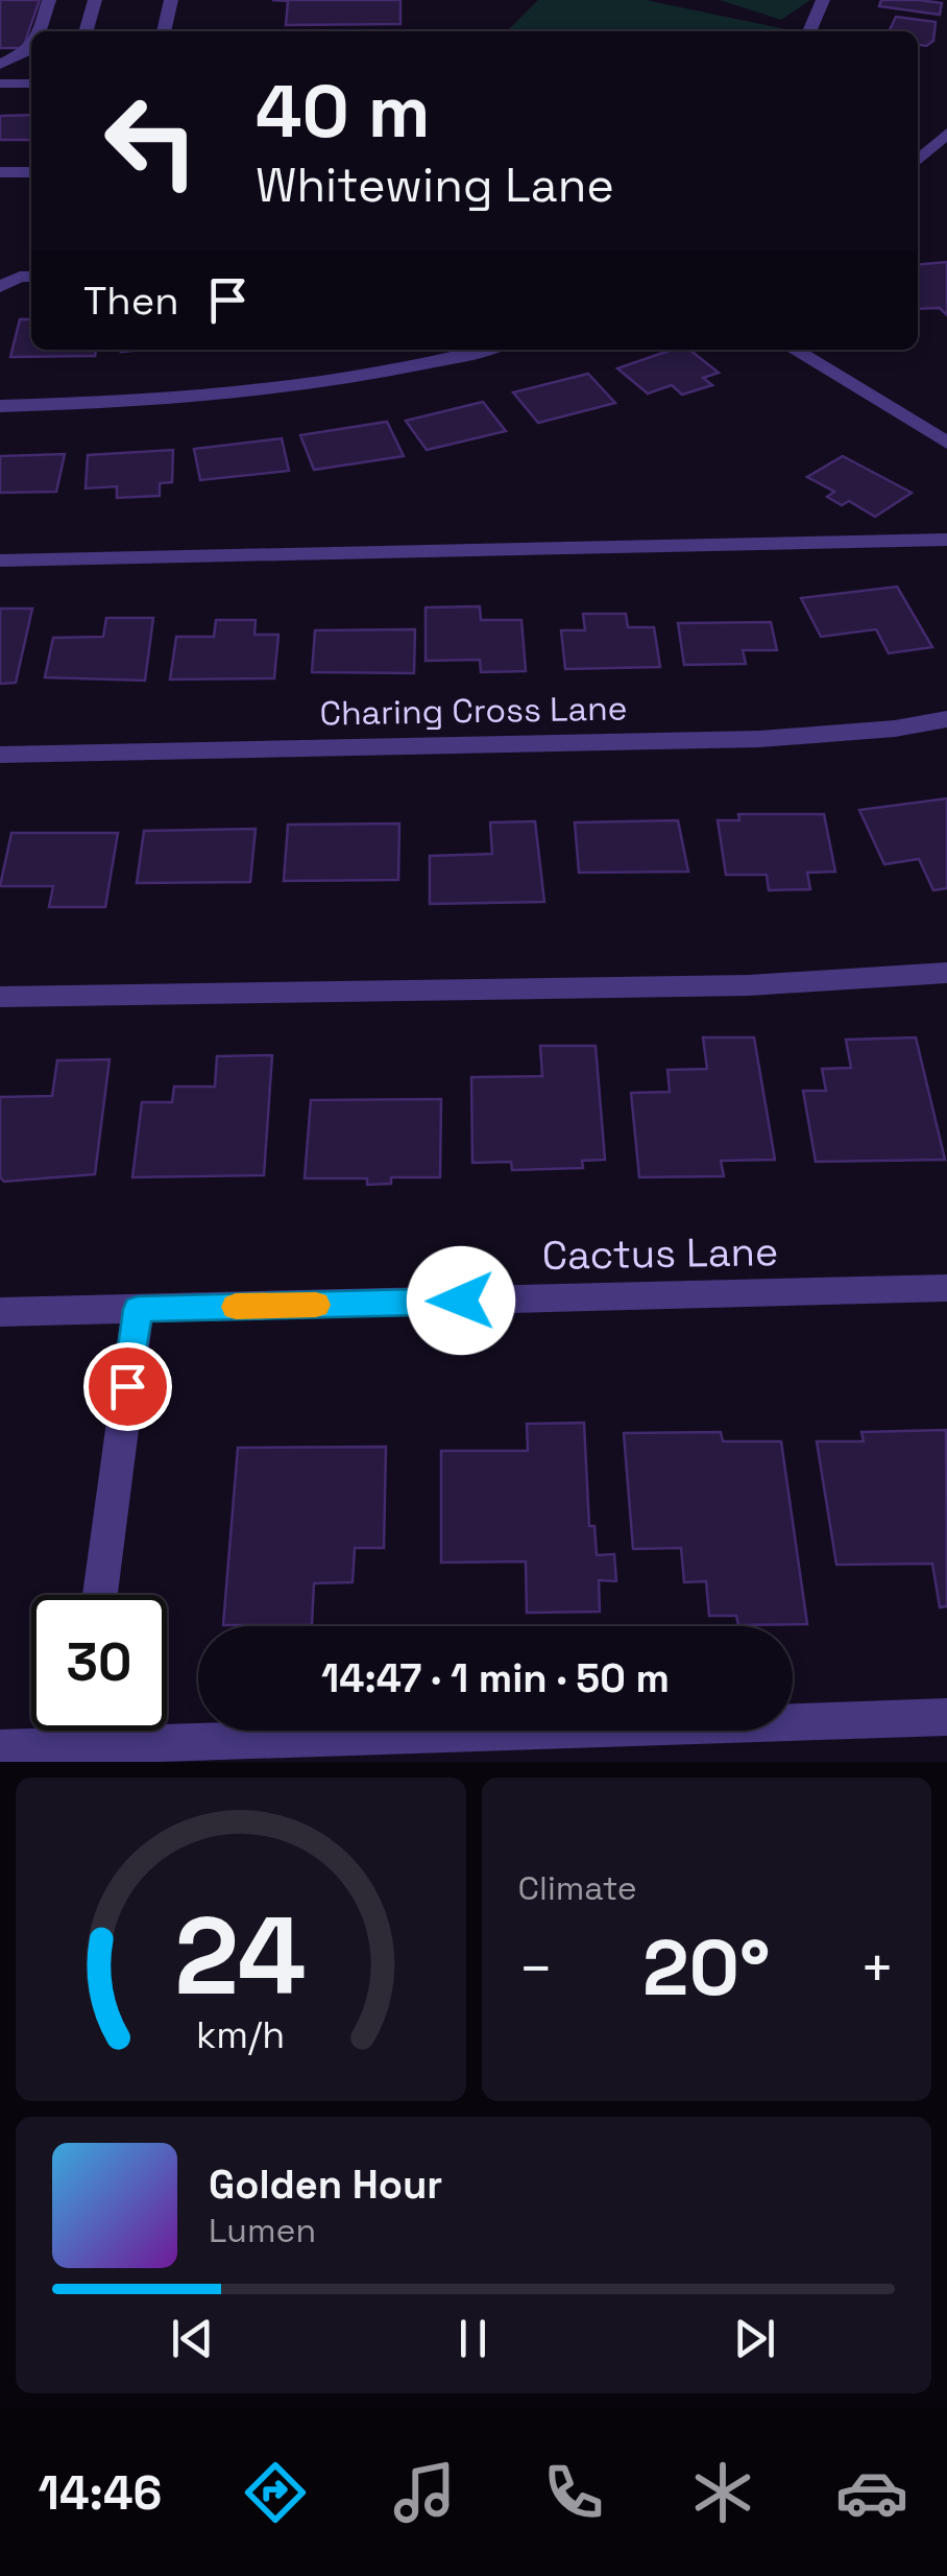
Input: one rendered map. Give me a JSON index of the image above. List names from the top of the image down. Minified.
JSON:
{"streets":{"street":["Charing Cross Lane","Cactus Lane"]},"page":{"turn":["40 m","Whitewing Lane"],"then":"Then","limit":"30","trip":"14:47 · 1 min · 50 m","tile":"Climate","heat":["−","20°","+"],"song":["Golden Hour","Lumen"],"tabs":"14:46","gauge":["24","km/h"]}}
